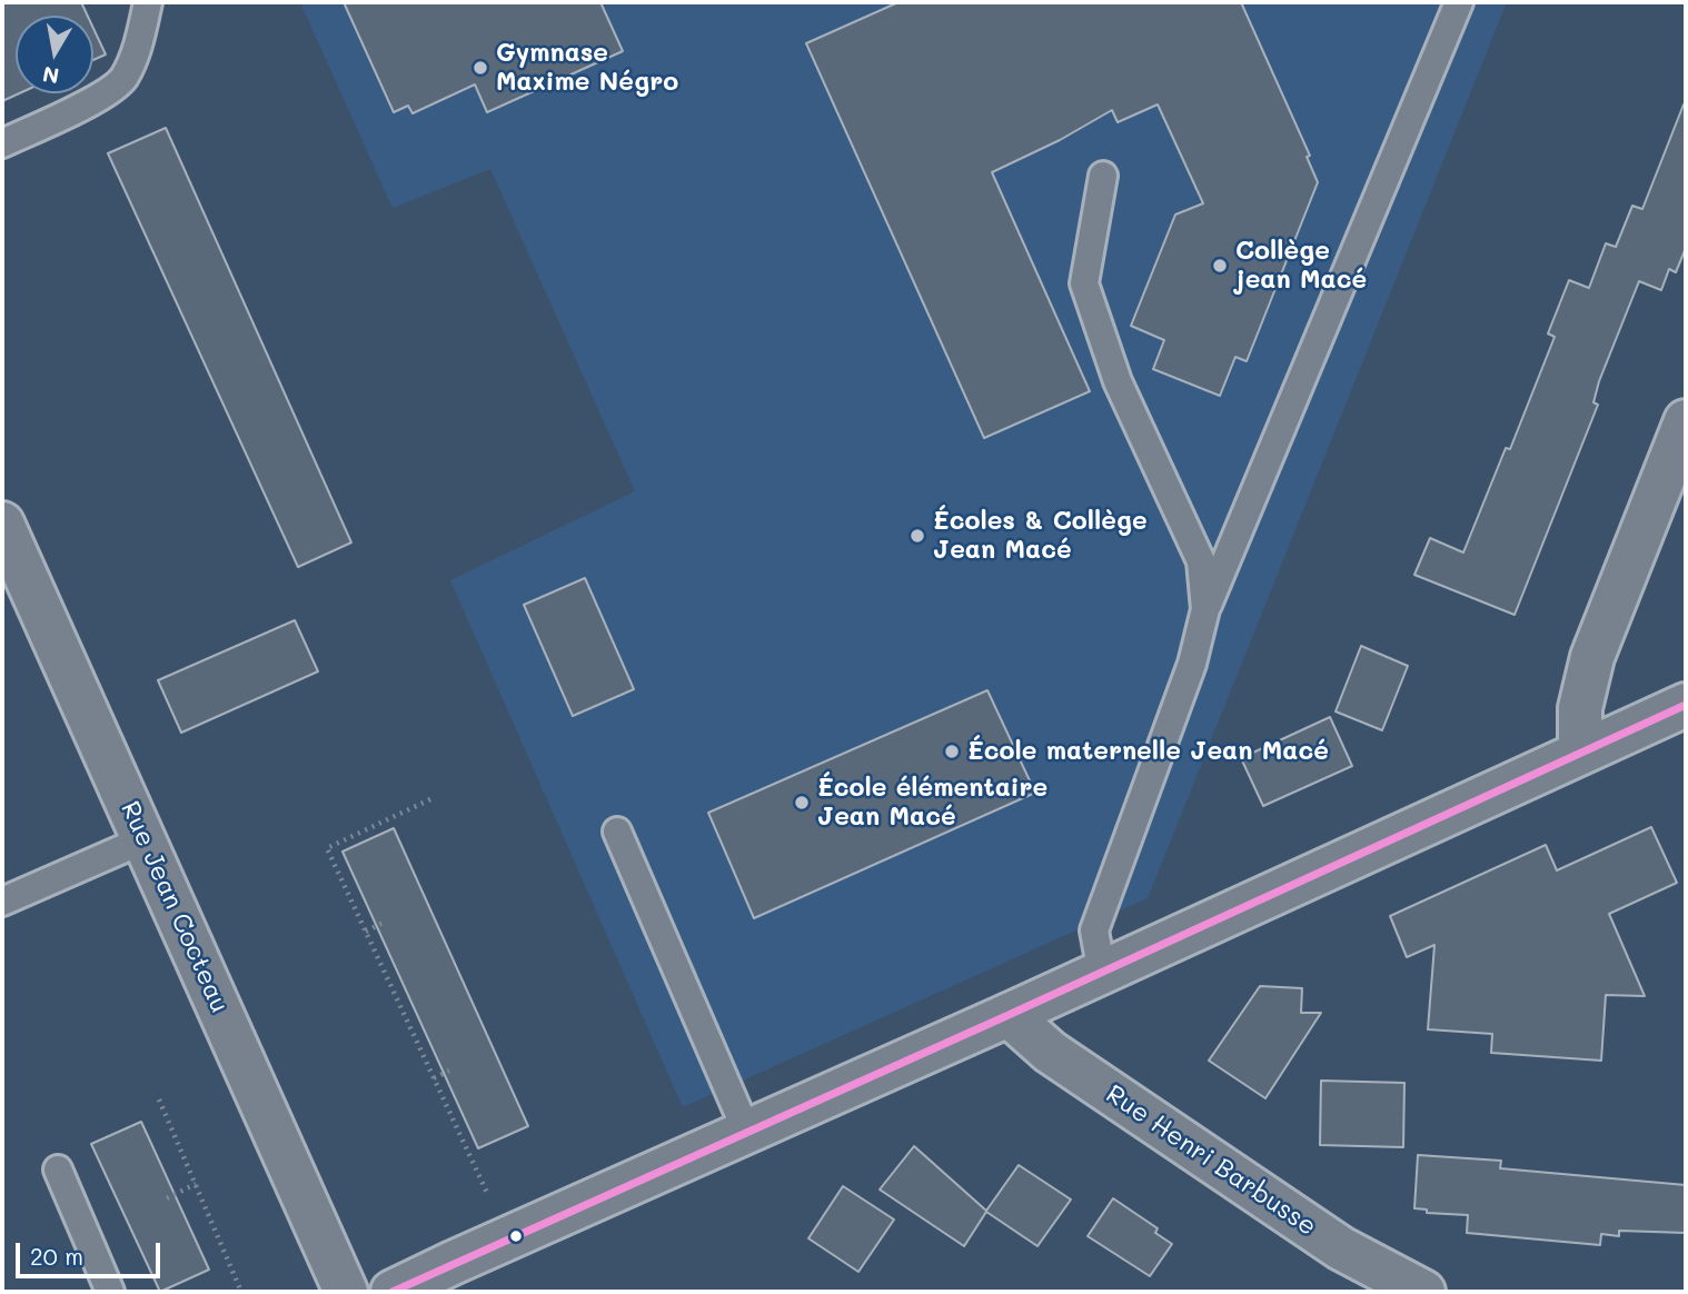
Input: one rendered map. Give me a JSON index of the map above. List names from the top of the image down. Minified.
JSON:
{"streets":{"street":["Rue Jean Cocteau","Rue Henri Barbusse"]},"places":["Gymnase Maxime Négro","Collège jean Macé","Écoles & Collège Jean Macé","École maternelle Jean Macé","École élémentaire Jean Macé"],"scale_bar":"20 m","north":"bottom"}
